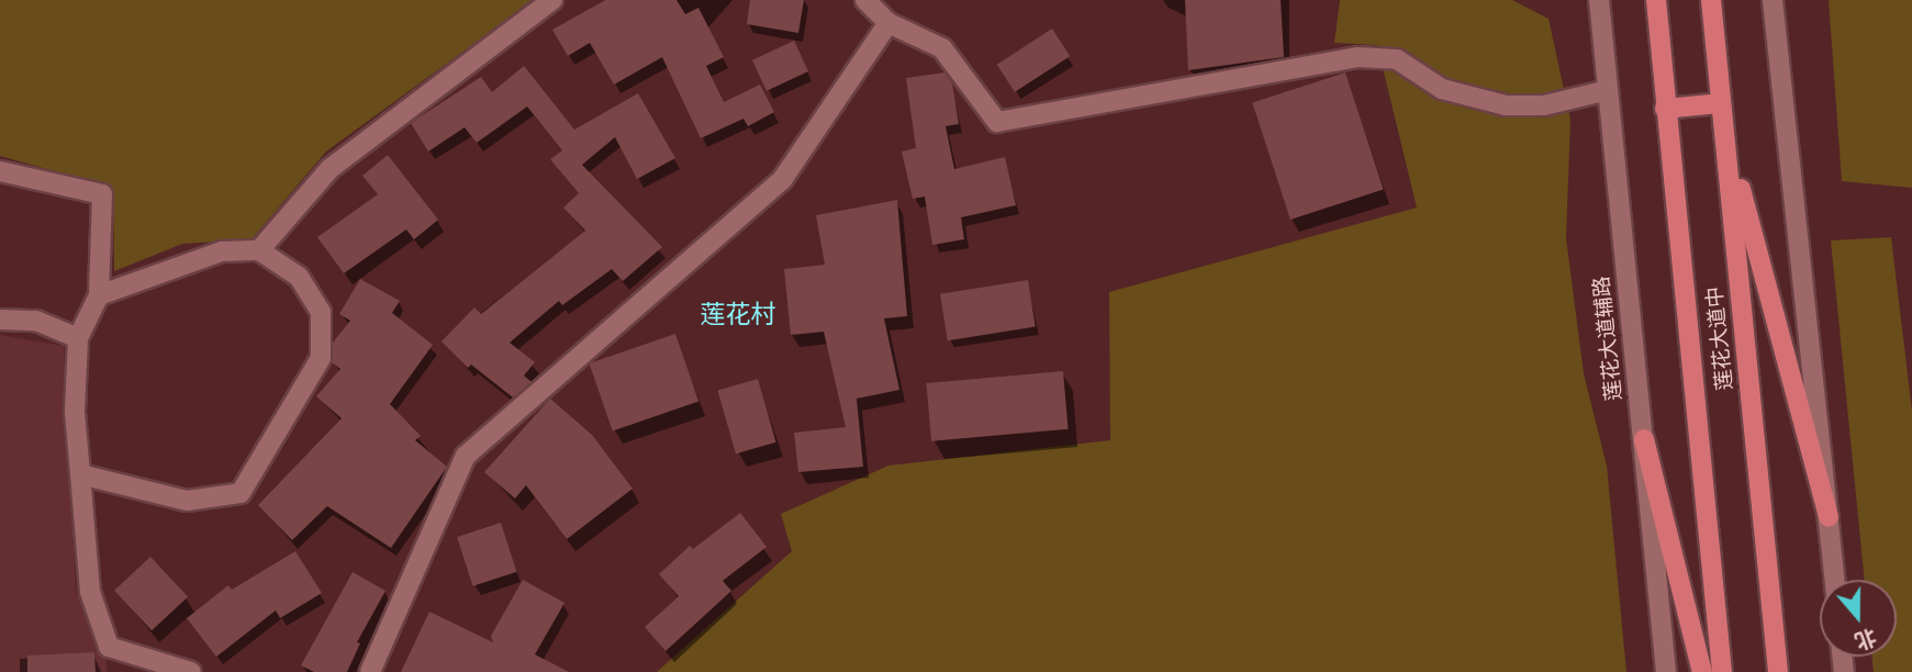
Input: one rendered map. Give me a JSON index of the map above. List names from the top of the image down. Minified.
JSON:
{"streets":{"main road":["莲花大道中"],"street":["莲花大道辅路"]},"districts":["莲花村"],"north":"bottom"}
